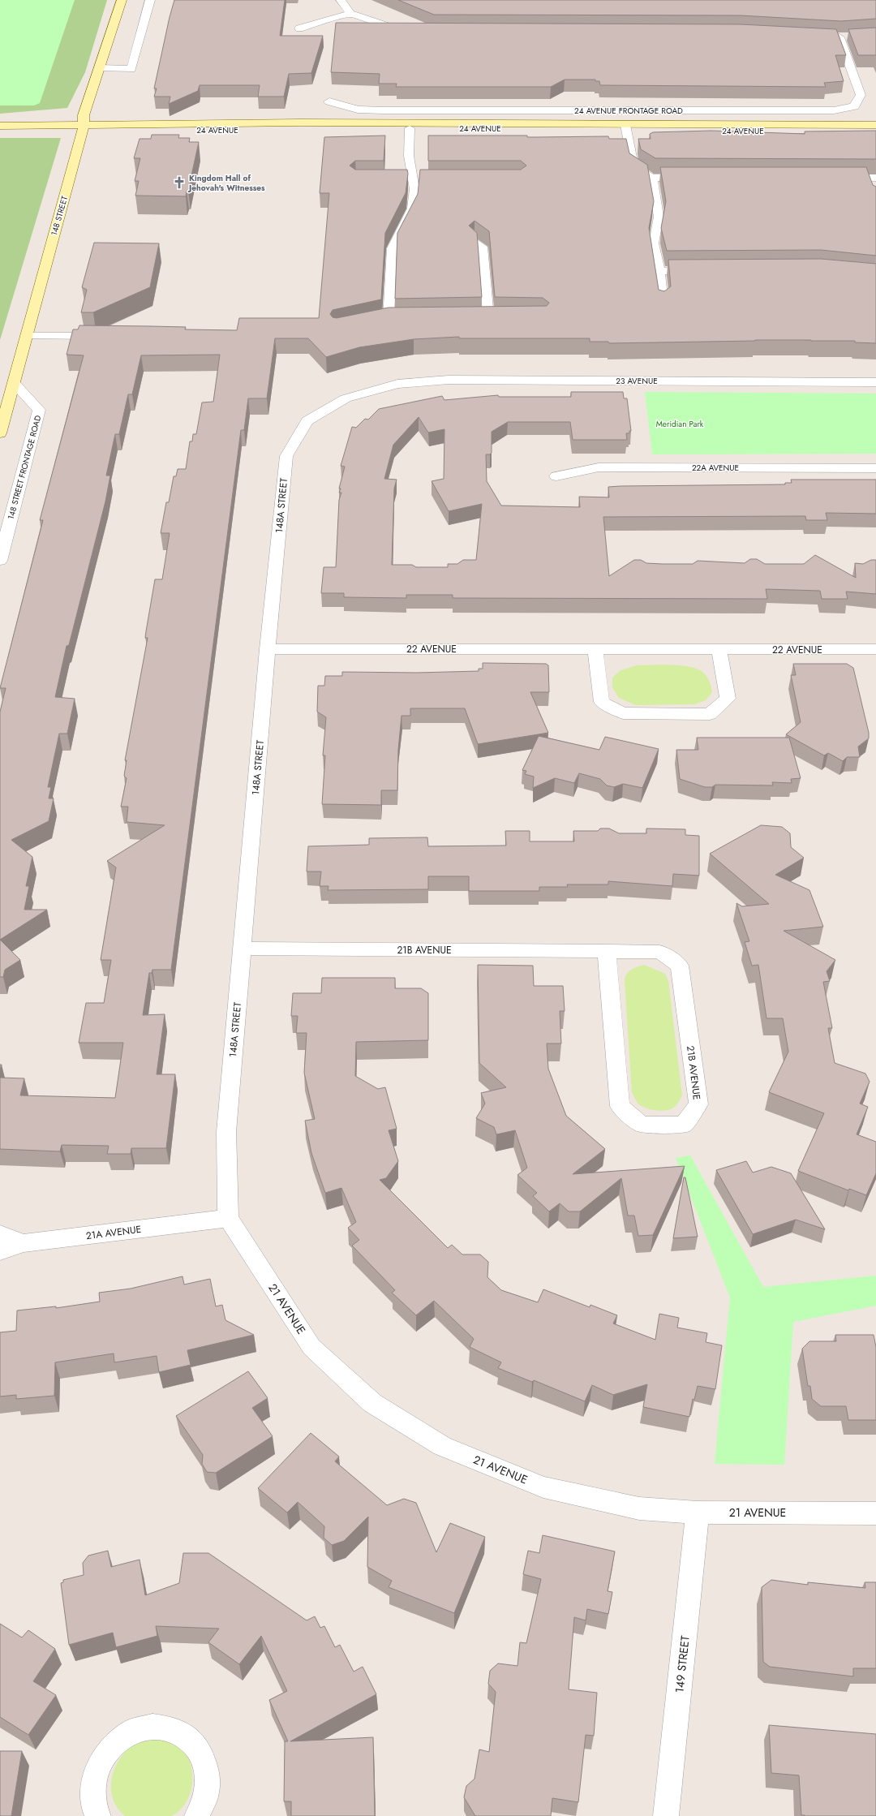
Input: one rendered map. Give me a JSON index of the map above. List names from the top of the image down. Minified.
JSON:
{"streets":{"main road":["24 AVENUE","148 STREET"],"street":["24 AVENUE FRONTAGE ROAD","23 AVENUE","148 STREET FRONTAGE ROAD","22A AVENUE","148A STREET","22 AVENUE","21B AVENUE","21A AVENUE","21 AVENUE","149 STREET"]},"crossings":[["24 AVENUE","148 STREET"],["148 STREET","148 STREET FRONTAGE ROAD"],["23 AVENUE","148A STREET"],["148A STREET","22 AVENUE"],["148A STREET","21B AVENUE"],["148A STREET","21A AVENUE"],["148A STREET","21 AVENUE"],["21A AVENUE","21 AVENUE"],["21 AVENUE","149 STREET"]],"parks":["Meridian Park"],"places":{"church":["Kingdom Hall of Jehovah's Witnesses"]}}
